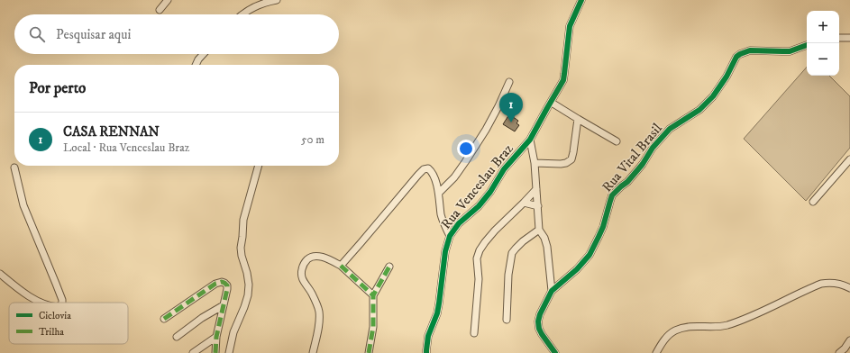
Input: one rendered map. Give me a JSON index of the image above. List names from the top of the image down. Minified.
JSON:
{"streets":{"street":["Rua Vital Brasil","Rua Venceslau Braz"]},"legend":["Ciclovia","Trilha"],"page":{"map_buttons":["+","−"],"search":"Pesquisar aqui","heading":"Por perto","pins":"1","list":[{"mark":"1","name":"CASA RENNAN","note":"Local · Rua Venceslau Braz","value":"50 m"}]}}
